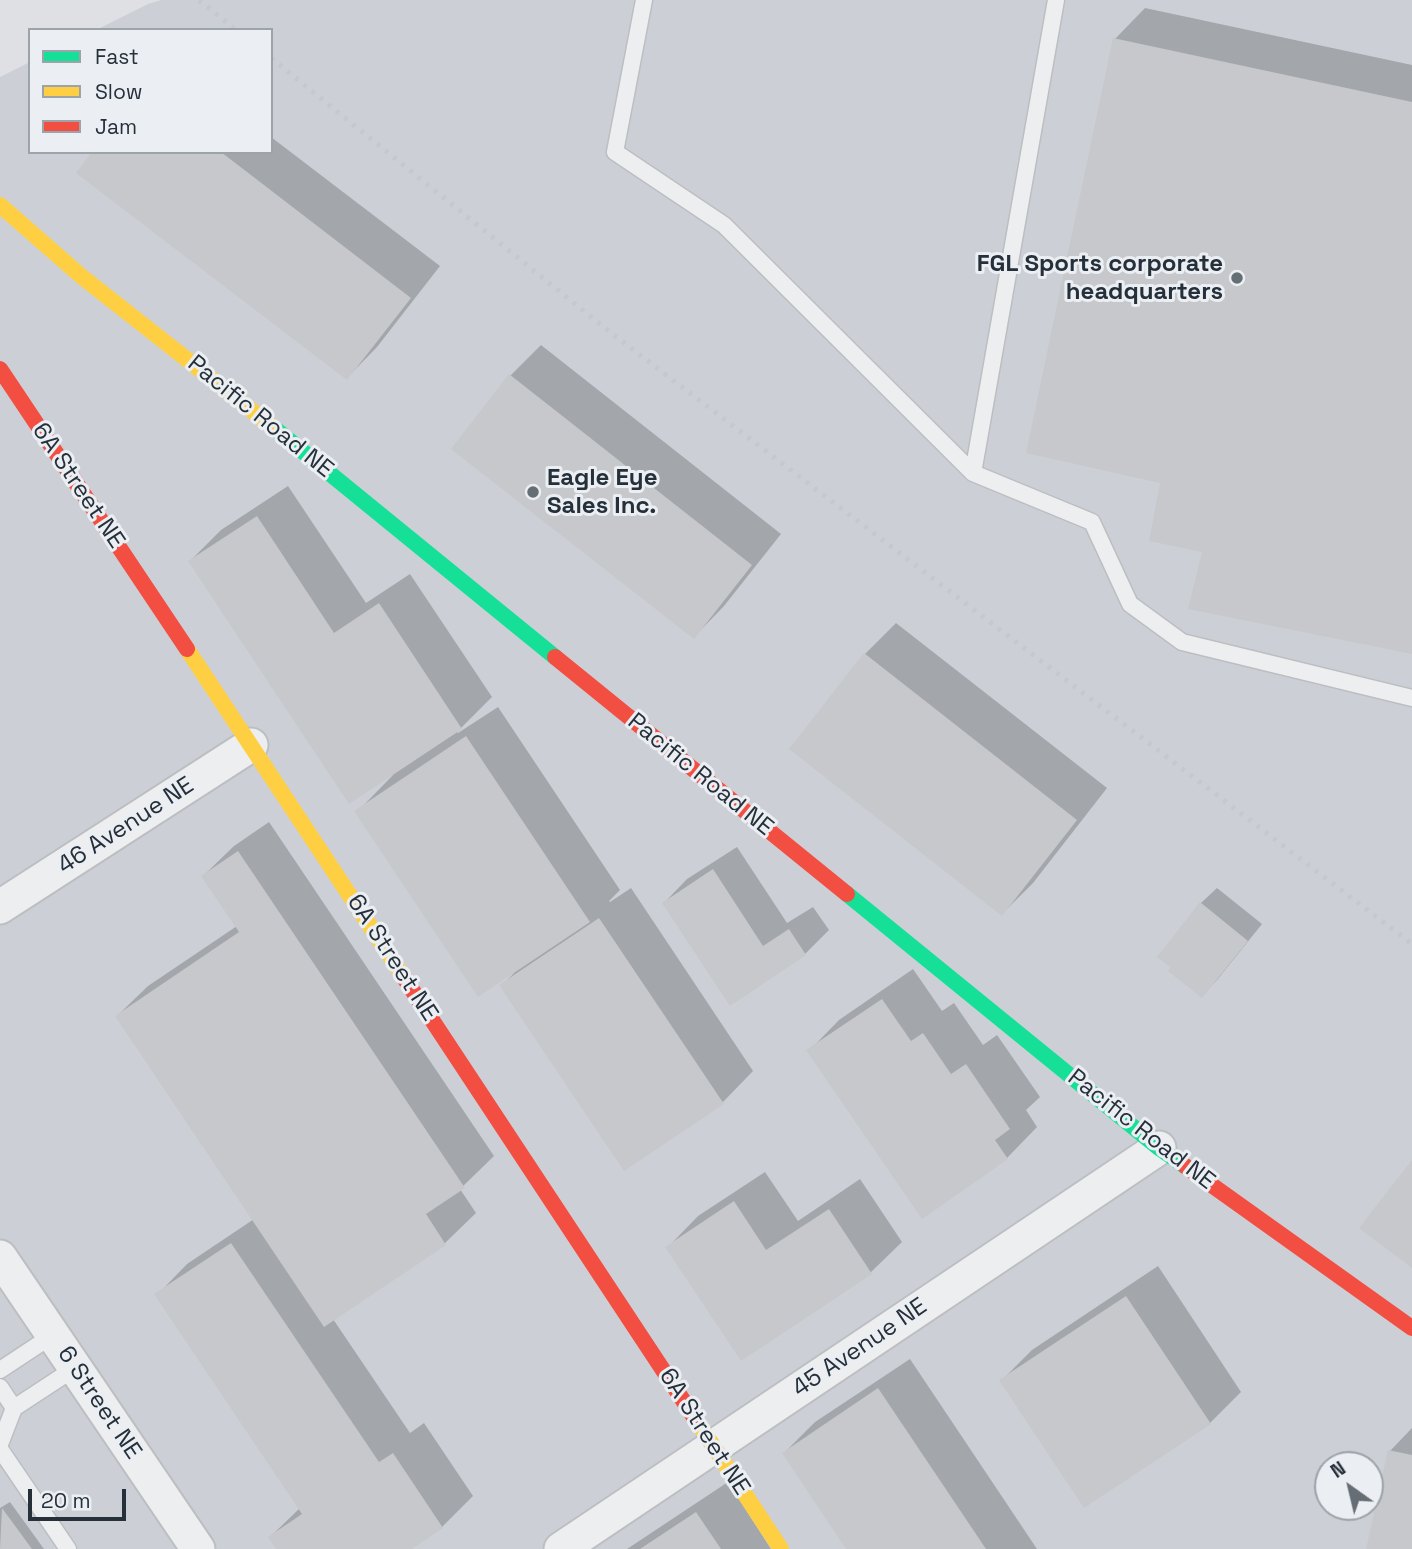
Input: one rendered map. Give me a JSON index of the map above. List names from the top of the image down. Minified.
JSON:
{"streets":{"street":["Pacific Road NE","6A Street NE","46 Avenue NE","45 Avenue NE","6 Street NE"]},"crossings":[["Pacific Road NE","45 Avenue NE"],["6A Street NE","46 Avenue NE"],["6A Street NE","45 Avenue NE"]],"places":["FGL Sports corporate headquarters","Eagle Eye Sales Inc."],"legend":["Fast","Slow","Jam"],"scale_bar":"20 m","north":"top left"}
